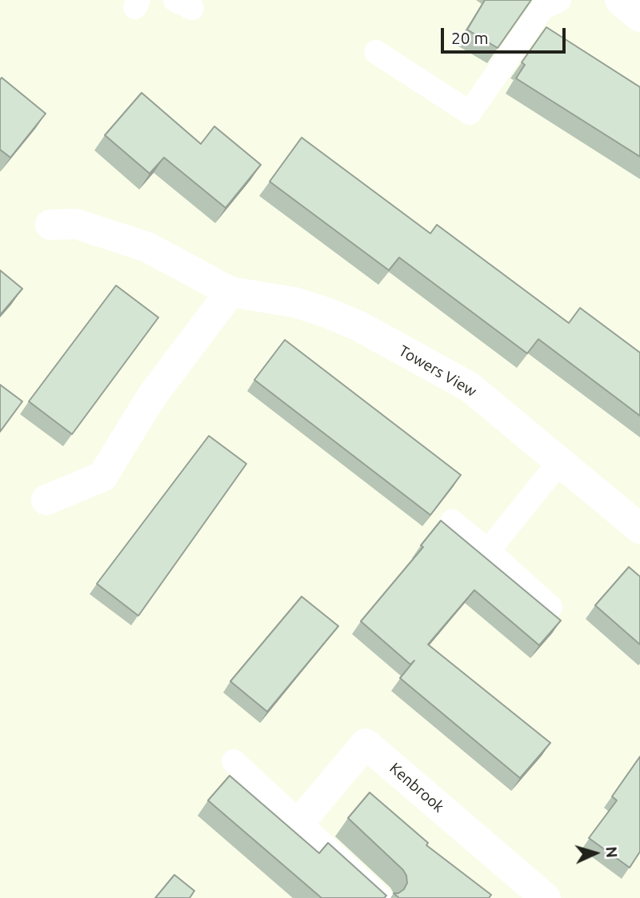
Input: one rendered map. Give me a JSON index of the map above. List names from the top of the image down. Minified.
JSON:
{"streets":{"street":["Towers View","Kenbrook"]},"scale_bar":"20 m","north":"right"}
